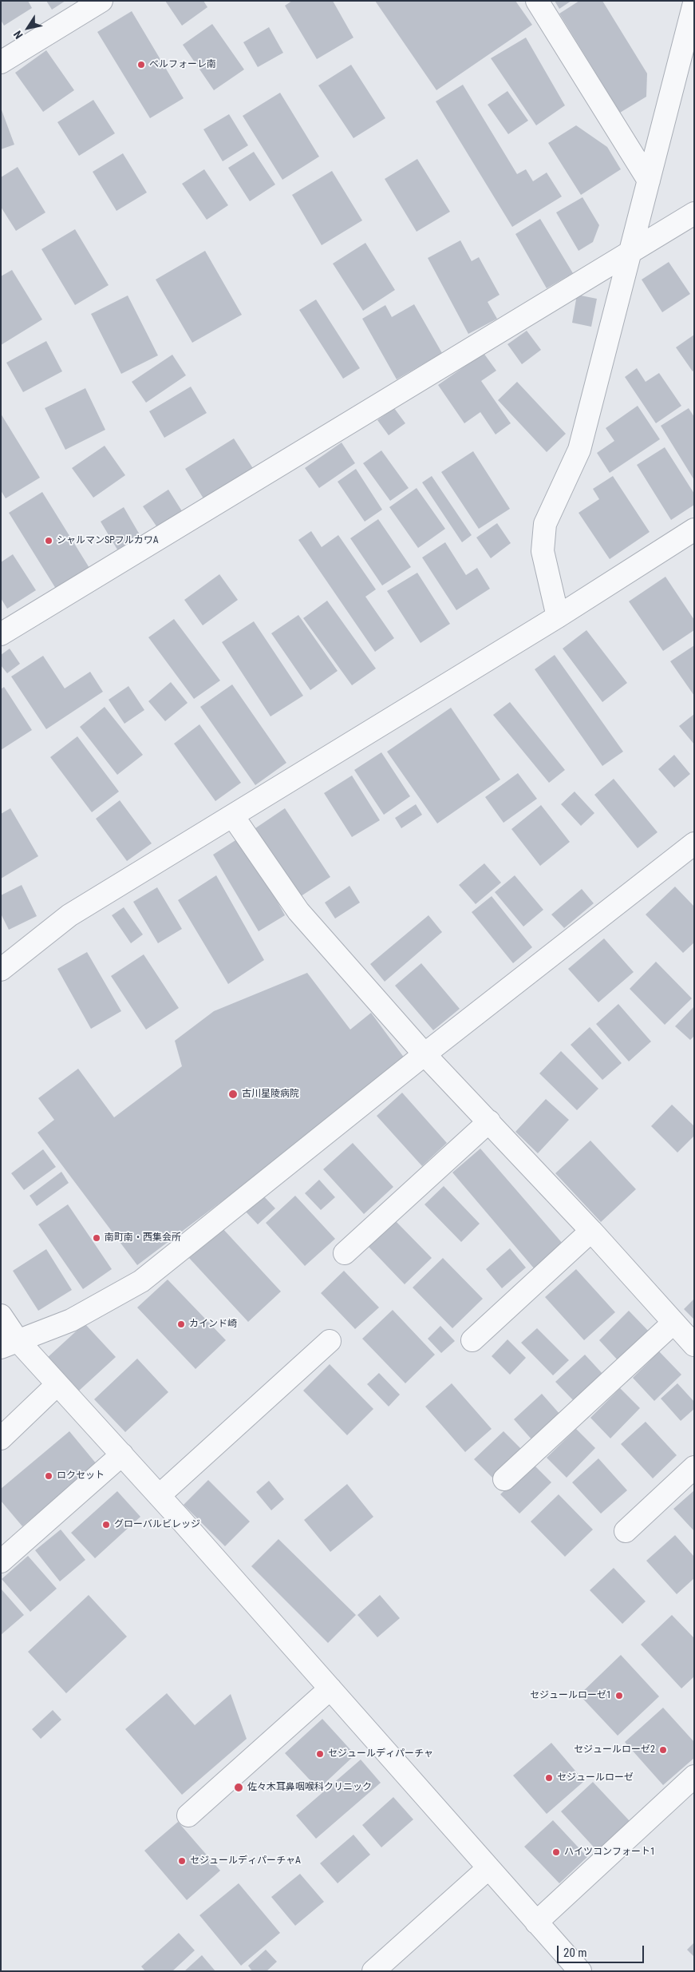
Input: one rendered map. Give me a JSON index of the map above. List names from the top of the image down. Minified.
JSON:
{"places":["ベルフォーレ南","シャルマンSPフルカワA","古川星陵病院","南町南・西集会所","カインド崎","ロクセット","グローバルビレッジ","セジュールローゼ1","セジュールローゼ2","セジュールディパーチャ","セジュールローゼ","佐々木耳鼻咽喉科クリニック","ハイツコンフォート1","セジュールディパーチャA"],"scale_bar":"20 m","north":"bottom left"}
